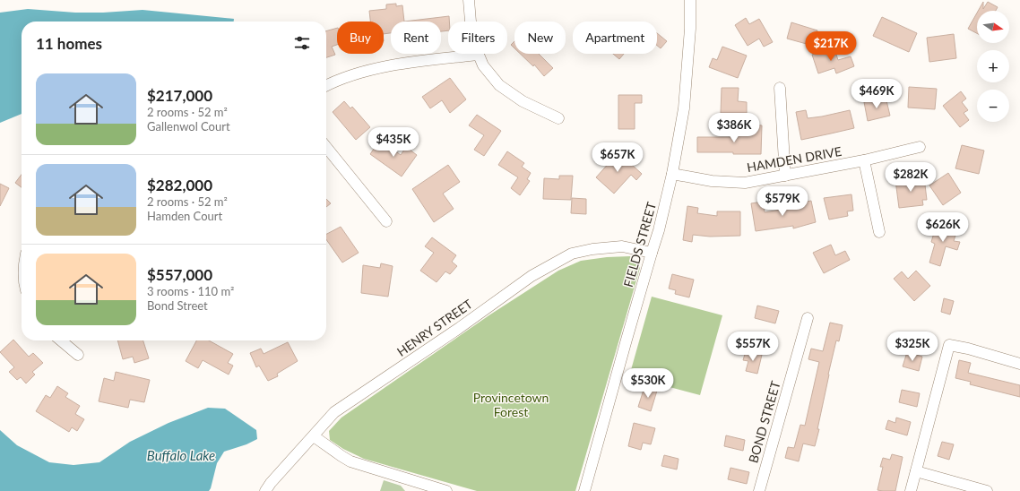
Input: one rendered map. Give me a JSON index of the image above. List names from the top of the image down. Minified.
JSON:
{"streets":{"street":["HAMDEN DRIVE","FIELDS STREET","HENRY STREET","BOND STREET"]},"crossings":[["HAMDEN DRIVE","FIELDS STREET"],["FIELDS STREET","HENRY STREET"]],"water":["Buffalo Lake"],"parks":["Provincetown Forest"],"north":"right","page":{"map_buttons":["+","−"],"chip":["Buy","Rent","Filters","New","Apartment"],"heading":"11 homes","price":["$217K","$469K","$386K","$435K","$657K","$282K","$579K","$626K","$557K","$325K","$530K"],"list":[{"name":"$217,000","note":"2 rooms · 52 m² · Gallenwol Court"},{"name":"$282,000","note":"2 rooms · 52 m² · Hamden Court"},{"name":"$557,000","note":"3 rooms · 110 m² · Bond Street"}]}}
